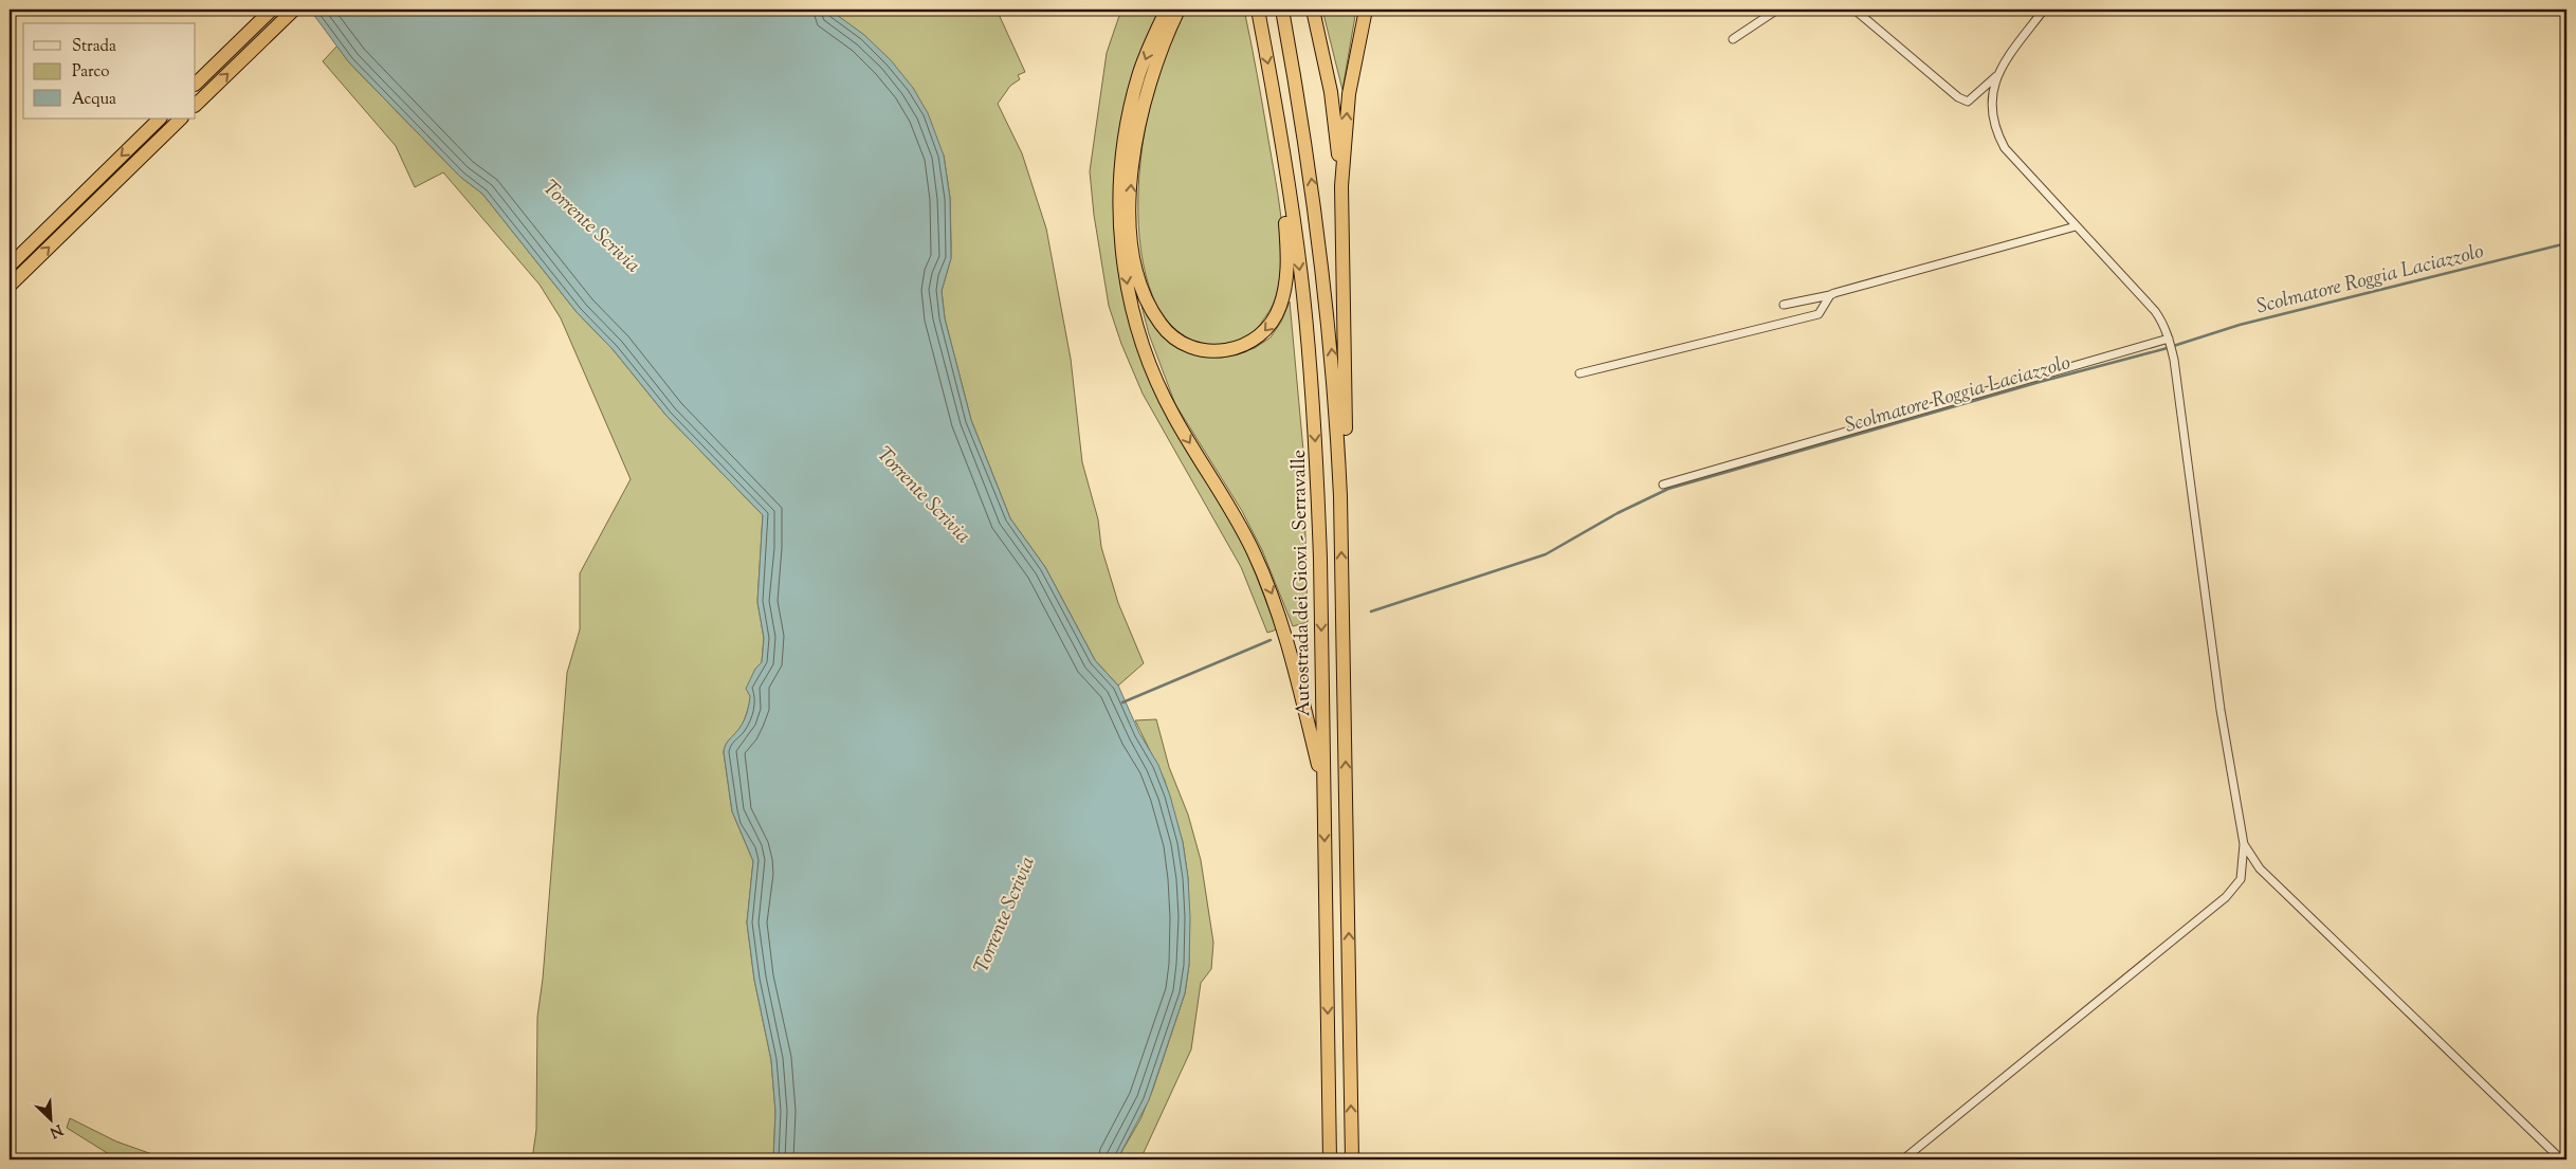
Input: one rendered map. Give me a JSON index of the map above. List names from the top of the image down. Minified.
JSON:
{"streets":{"highway":["Autostrada dei Giovi - Serravalle"]},"water":["Torrente Scrivia","Scolmatore Roggia Laciazzolo"],"legend":["Strada","Parco","Acqua"],"north":"bottom right"}
